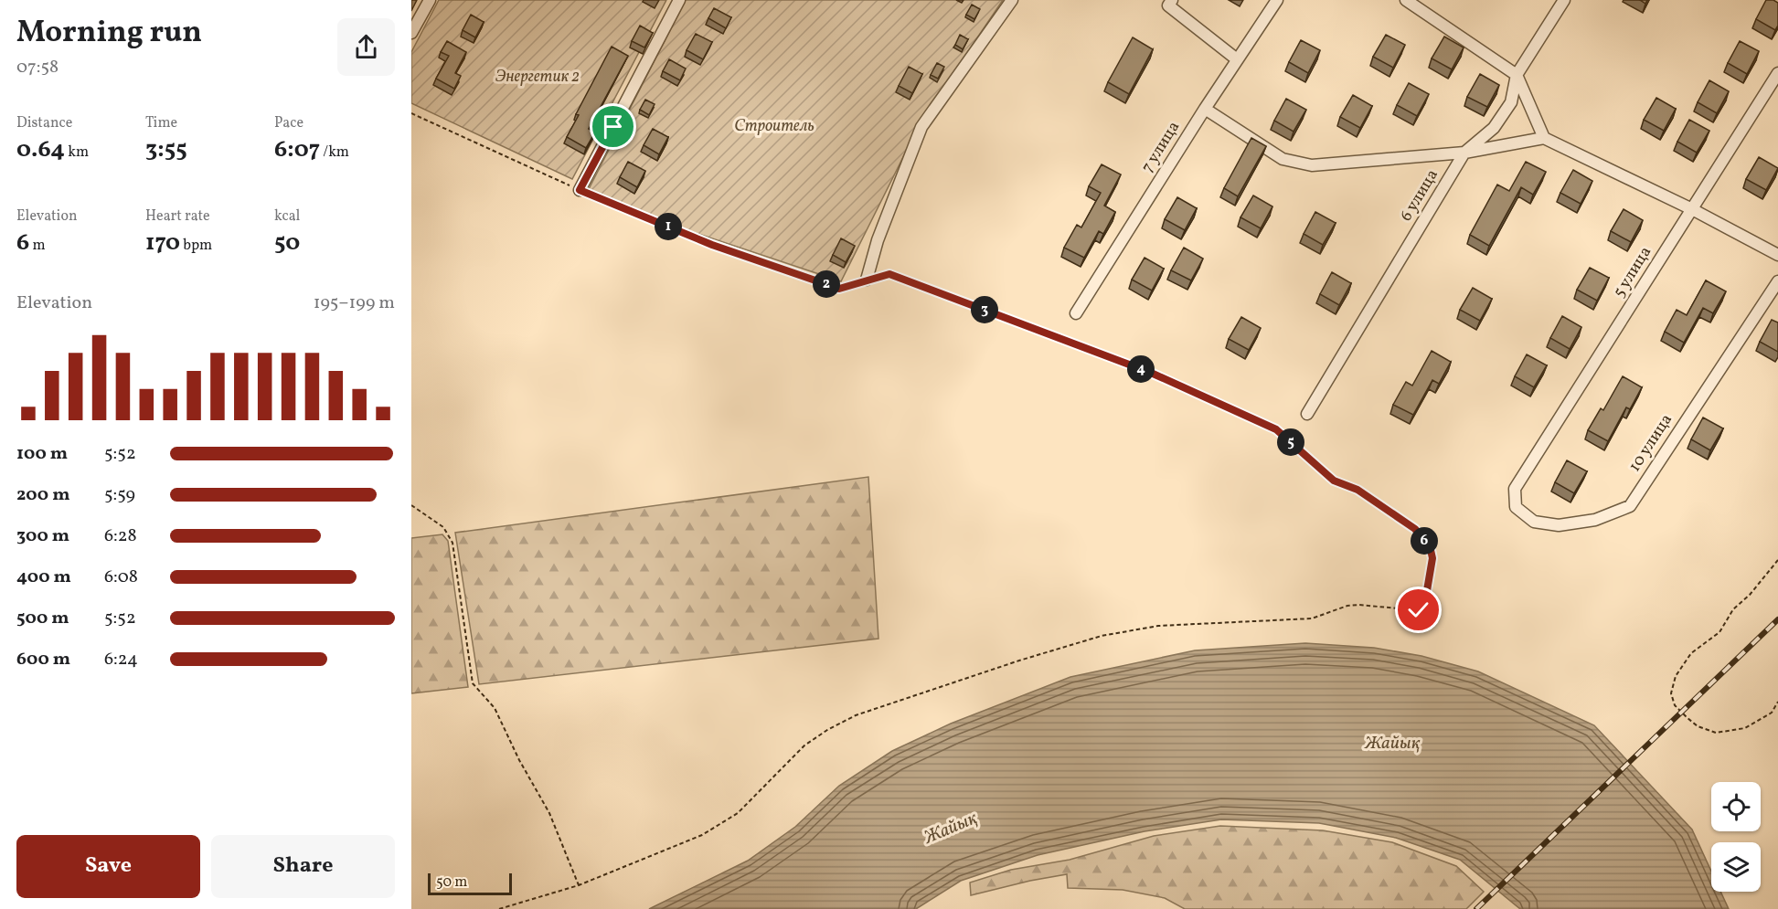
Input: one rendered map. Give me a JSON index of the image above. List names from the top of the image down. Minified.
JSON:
{"streets":{"street":["7 улица","6 улица","5 улица","10 улица"]},"crossings":[["5 улица","10 улица"]],"water":["Жайық"],"parks":["Энергетик 2","Строитель"],"scale_bar":"50 m","page":{"heading":["Morning run","07:58"],"stats":[["Distance","0.64 km"],["Time","3:55"],["Pace","6:07 /km"],["Elevation","6 m"],["Heart rate","170 bpm"],["kcal","50"]],"pins":["1","2","3","4","5","6"],"chart":["Elevation","195–199 m"],"list":[{"name":"100 m","note":"5:52"},{"name":"200 m","note":"5:59"},{"name":"300 m","note":"6:28"},{"name":"400 m","note":"6:08"},{"name":"500 m","note":"5:52"},{"name":"600 m","note":"6:24"}],"buttons":["Save","Share"],"scale":"50 m"}}
